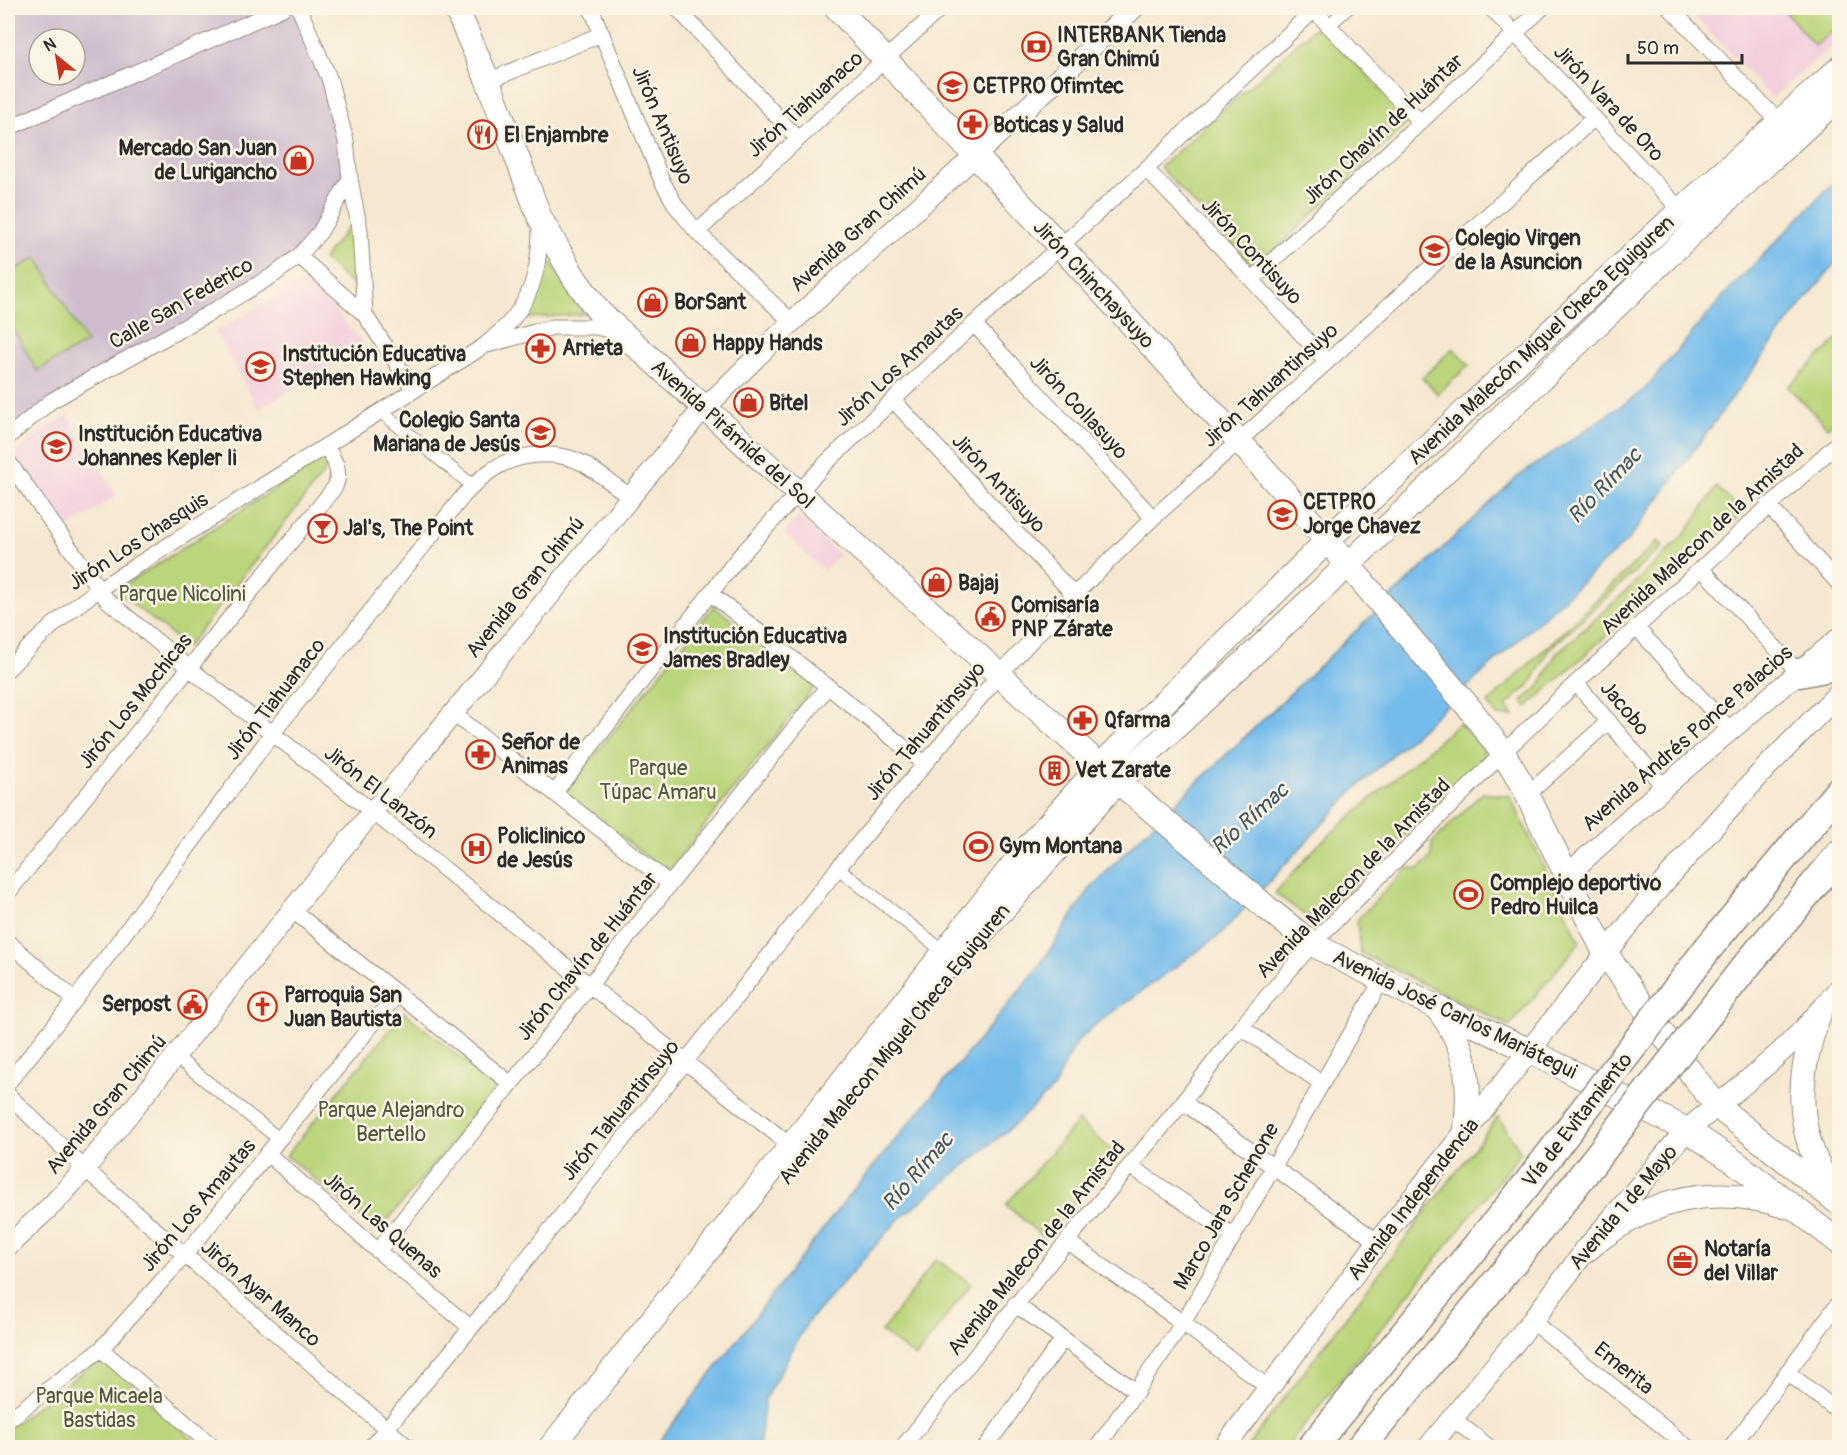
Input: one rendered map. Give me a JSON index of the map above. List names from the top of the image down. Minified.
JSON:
{"streets":{"highway":["Vía de Evitamiento"],"main road":["Jirón Chinchaysuyo","Avenida Malecón Miguel Checa Eguiguren","Avenida Pirámide del Sol","Avenida José Carlos Mariátegui","Avenida Malecon Miguel Checa Eguiguren","Avenida Independencia","Avenida 1 de Mayo"],"street":["Jirón Vara de Oro","Jirón Tiahuanaco","Jirón Antisuyo","Jirón Chavín de Huántar","Avenida Gran Chimú","Jirón Contisuyo","Calle San Federico","Jirón Los Amautas","Jirón Tahuantinsuyo","Jirón Collasuyo","Avenida Malecon de la Amistad","Jirón Los Chasquis","Jirón Los Mochicas","Jacobo","Avenida Andrés Ponce Palacios","Jirón El Lanzón","Marco Jara Schenone","Jirón Las Quenas","Jirón Ayar Manco","Emerita"]},"crossings":[["Jirón Vara de Oro","Jirón Chavín de Huántar"],["Jirón Vara de Oro","Avenida Malecón Miguel Checa Eguiguren"],["Jirón Vara de Oro","Jirón Tahuantinsuyo"],["Jirón Tiahuanaco","Jirón Antisuyo"],["Jirón Tiahuanaco","Avenida Gran Chimú"],["Jirón Tiahuanaco","Jirón Chinchaysuyo"],["Jirón Tiahuanaco","Jirón El Lanzón"],["Jirón Antisuyo","Avenida Gran Chimú"],["Jirón Antisuyo","Jirón Los Amautas"],["Jirón Antisuyo","Jirón Tahuantinsuyo"],["Jirón Chavín de Huántar","Jirón Contisuyo"],["Jirón Chavín de Huántar","Jirón El Lanzón"],["Jirón Chavín de Huántar","Jirón Las Quenas"],["Avenida Gran Chimú","Jirón Chinchaysuyo"],["Avenida Gran Chimú","Avenida Pirámide del Sol"],["Avenida Gran Chimú","Jirón El Lanzón"],["Avenida Gran Chimú","Jirón Ayar Manco"],["Jirón Contisuyo","Jirón Los Amautas"],["Jirón Contisuyo","Jirón Tahuantinsuyo"],["Jirón Chinchaysuyo","Avenida Malecón Miguel Checa Eguiguren"],["Jirón Chinchaysuyo","Jirón Los Amautas"],["Jirón Chinchaysuyo","Jirón Tahuantinsuyo"],["Jirón Chinchaysuyo","Avenida Malecon Miguel Checa Eguiguren"],["Avenida Malecón Miguel Checa Eguiguren","Avenida Malecon Miguel Checa Eguiguren"],["Jirón Los Amautas","Jirón Collasuyo"],["Jirón Los Amautas","Avenida Pirámide del Sol"],["Jirón Los Amautas","Jirón Las Quenas"],["Jirón Los Amautas","Jirón Ayar Manco"],["Jirón Tahuantinsuyo","Jirón Collasuyo"],["Jirón Tahuantinsuyo","Avenida Pirámide del Sol"],["Jirón Tahuantinsuyo","Jirón El Lanzón"],["Jirón Tahuantinsuyo","Jirón Las Quenas"],["Jirón Tahuantinsuyo","Jirón Ayar Manco"],["Avenida Pirámide del Sol","Jirón Los Chasquis"],["Avenida Pirámide del Sol","Avenida José Carlos Mariátegui"],["Avenida Pirámide del Sol","Avenida Malecon Miguel Checa Eguiguren"],["Avenida Malecon de la Amistad","Jacobo"],["Avenida Malecon de la Amistad","Avenida José Carlos Mariátegui"],["Jirón Los Chasquis","Jirón Los Mochicas"],["Jirón Los Chasquis","Jirón El Lanzón"],["Jirón Los Mochicas","Jirón El Lanzón"],["Jacobo","Avenida Andrés Ponce Palacios"],["Jirón El Lanzón","Avenida Malecon Miguel Checa Eguiguren"],["Avenida José Carlos Mariátegui","Avenida Malecon Miguel Checa Eguiguren"],["Avenida José Carlos Mariátegui","Avenida Independencia"],["Avenida José Carlos Mariátegui","Marco Jara Schenone"],["Avenida José Carlos Mariátegui","Avenida 1 de Mayo"],["Avenida 1 de Mayo","Emerita"]],"water":["Río Rímac"],"parks":["Parque Nicolini","Parque Túpac Amaru","Parque Alejandro Bertello","Parque Micaela Bastidas"],"places":{"bank":["INTERBANK Tienda Gran Chimú"],"school or university":["CETPRO Ofimtec","Colegio Virgen de la Asuncion","Institución Educativa Stephen Hawking","Colegio Santa Mariana de Jesús","Institución Educativa Johannes Kepler Ii","CETPRO Jorge Chavez","Institución Educativa James Bradley"],"pharmacy":["Boticas y Salud","Arrieta","Qfarma","Señor de Animas"],"restaurant":["El Enjambre"],"shop":["Mercado San Juan de Lurigancho","BorSant","Happy Hands","Bitel","Bajaj"],"bar":["Jal's, The Point"],"public building":["Comisaría PNP Zárate","Serpost"],"building":["Vet Zarate"],"sports":["Gym Montana","Complejo deportivo Pedro Huilca"],"hospital":["Policlinico de Jesús"],"church":["Parroquia San Juan Bautista"],"office":["Notaría del Villar"]},"scale_bar":"50 m","north":"top left"}
